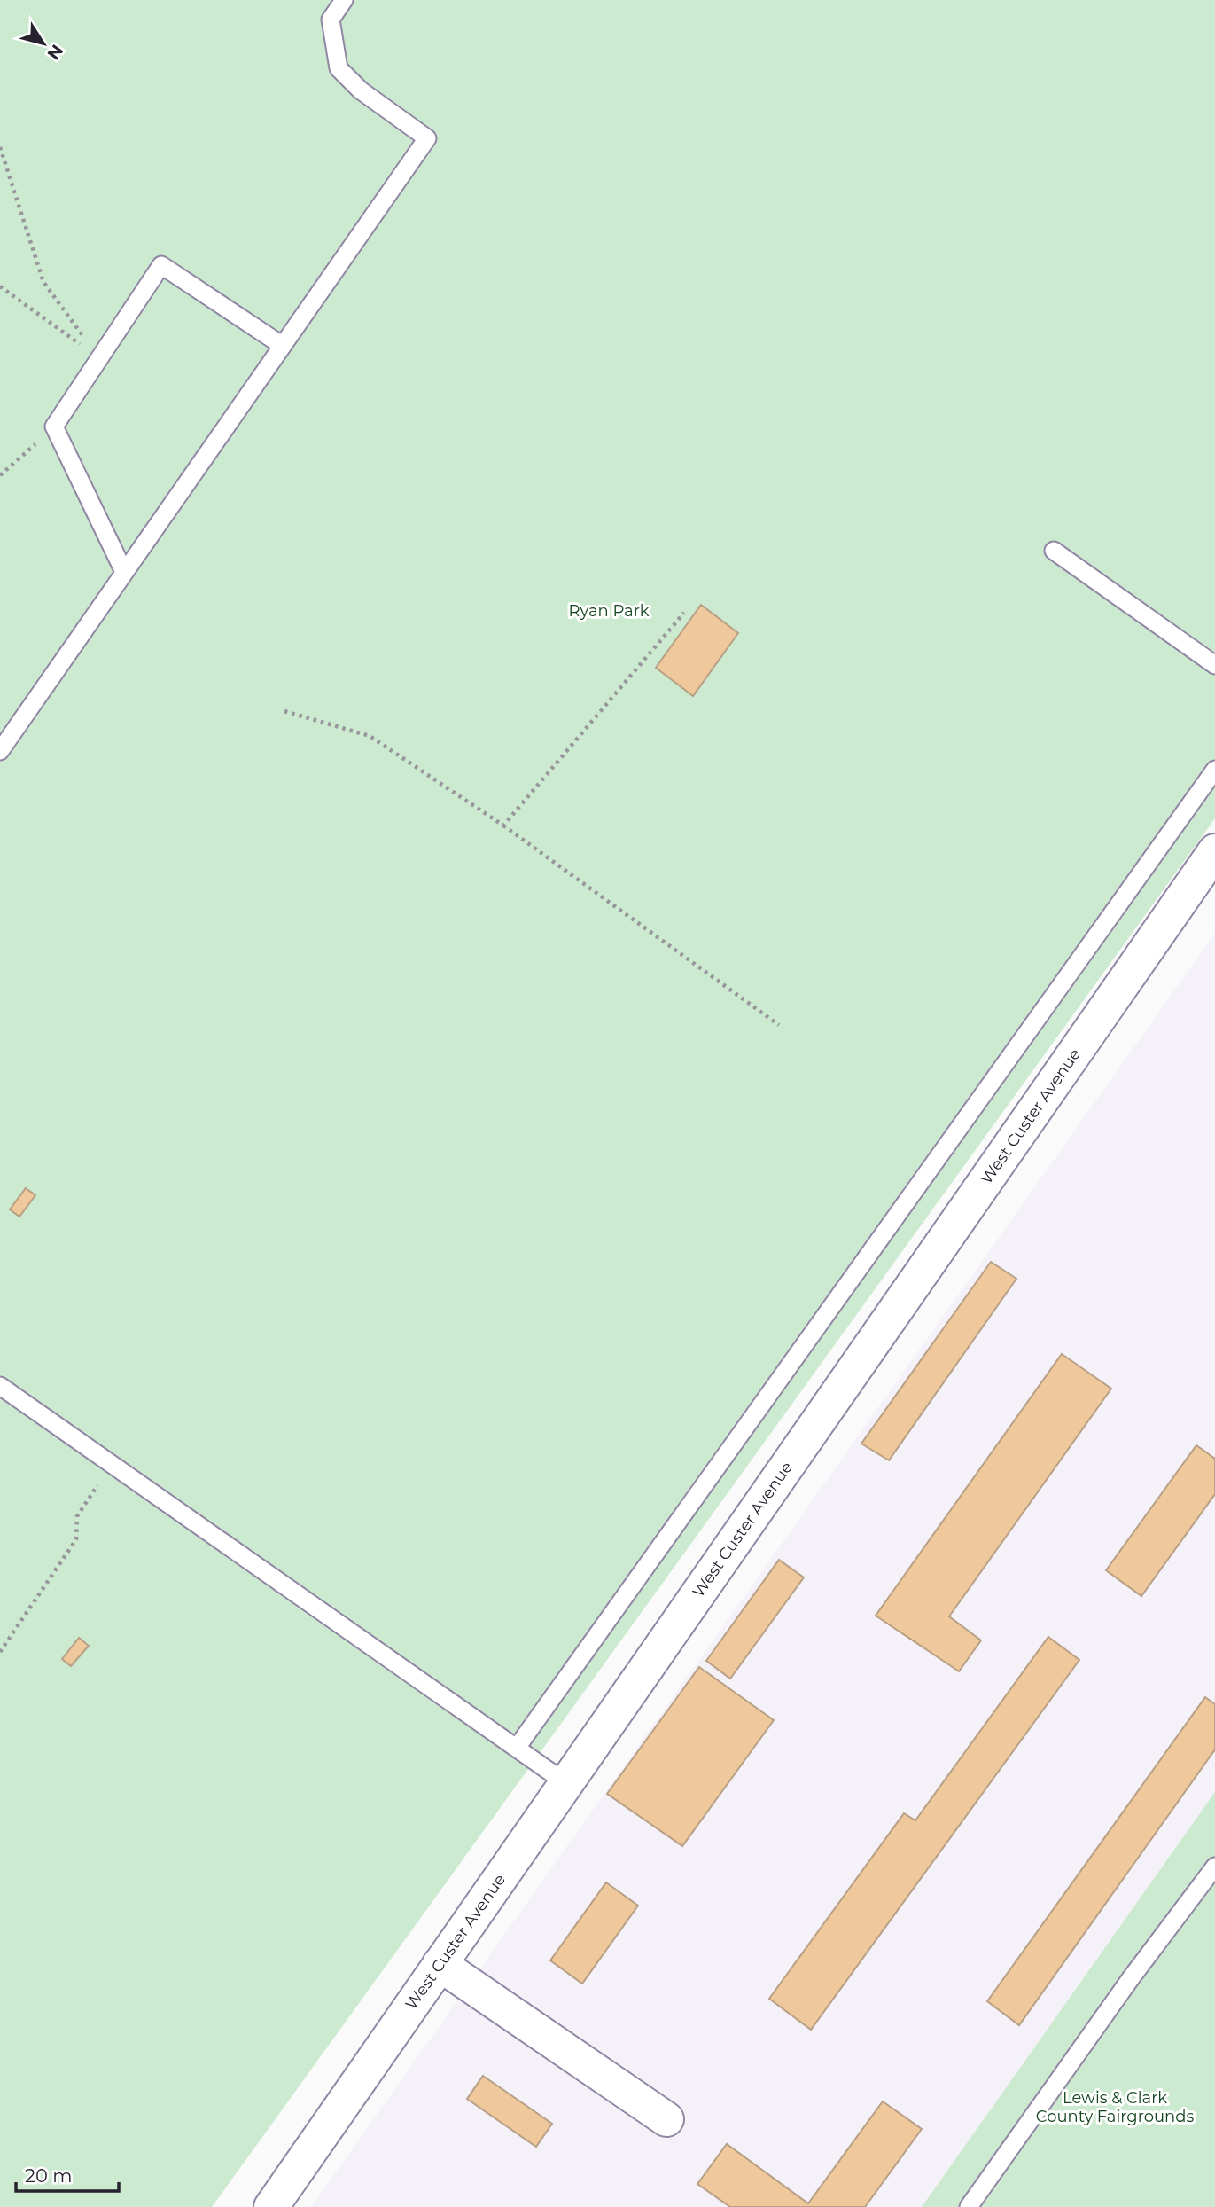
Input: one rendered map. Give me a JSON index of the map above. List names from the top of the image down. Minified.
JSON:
{"streets":{"street":["West Custer Avenue"]},"parks":["Ryan Park","Lewis & Clark County Fairgrounds"],"scale_bar":"20 m","north":"bottom right"}
